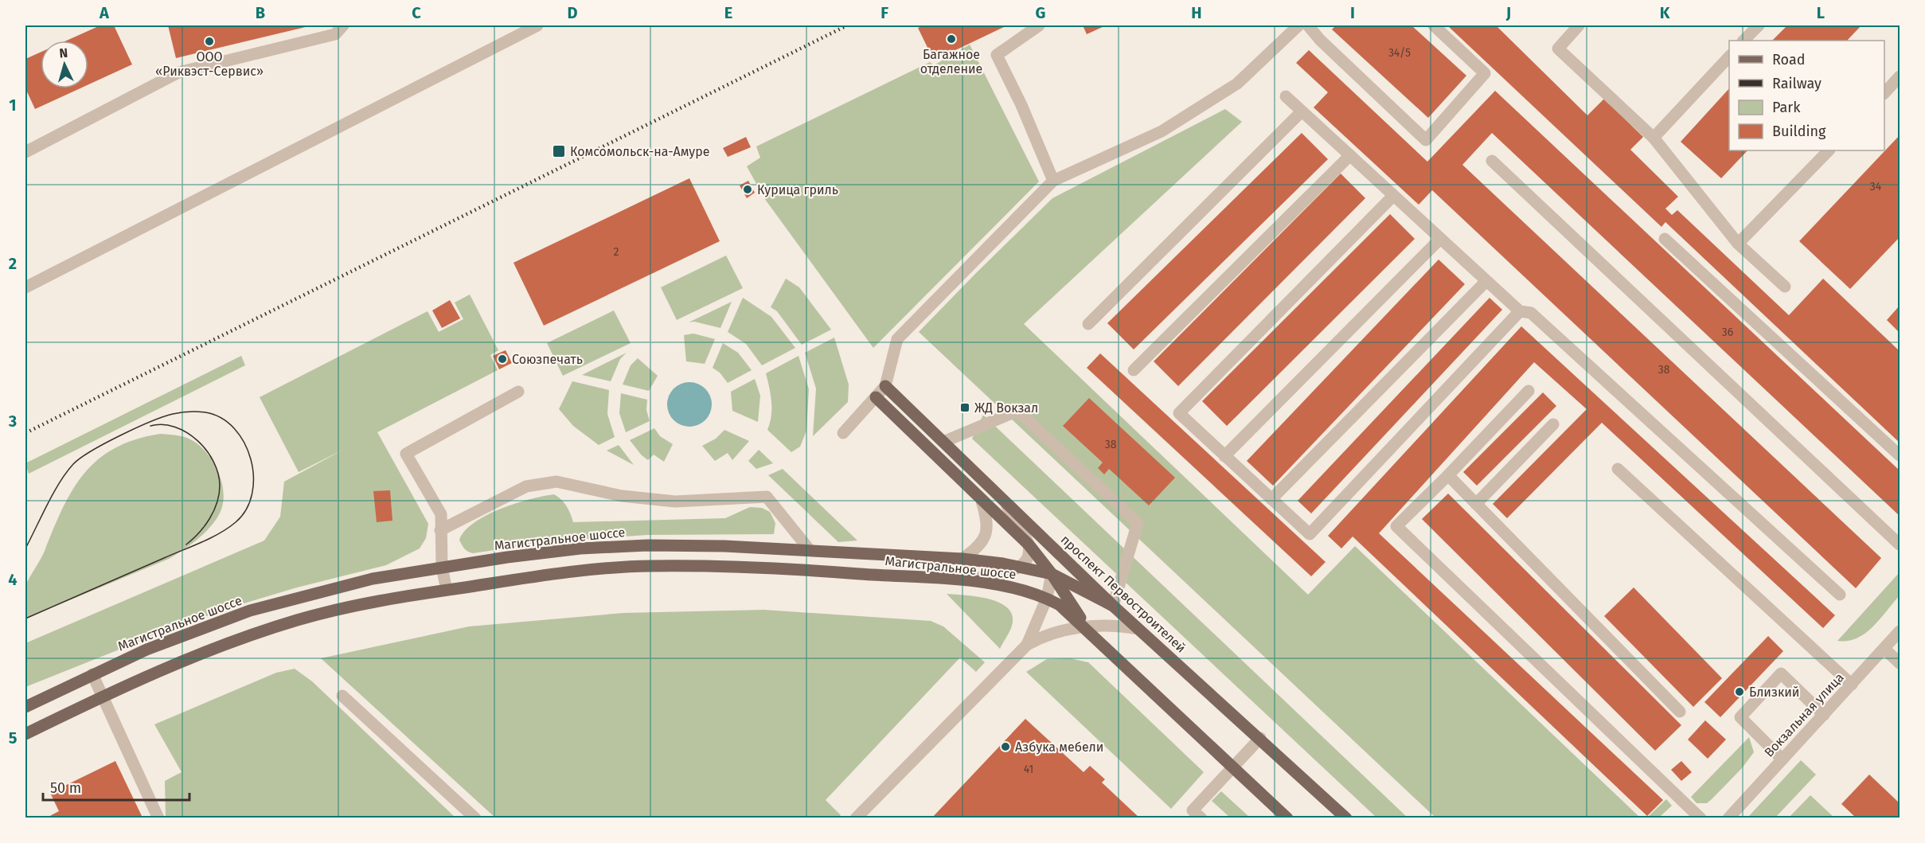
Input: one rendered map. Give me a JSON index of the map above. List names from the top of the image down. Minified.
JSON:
{"streets":{"main road":["Магистральное шоссе","проспект Первостроителей"],"street":["Вокзальная улица"]},"crossings":[["Магистральное шоссе","проспект Первостроителей"]],"places":{"other":["Багажное отделение","ООО «Риквэст-Cервис»","Курица гриль","Союзпечать","Близкий","Азбука мебели"],"transit":["Комсомольск-на-Амуре","ЖД Вокзал"]},"house_numbers":["34/5","34","2","36","38","38","41"],"legend":["Road","Railway","Park","Building"],"scale_bar":"50 m","north":"top","grid":{"columns":["A","B","C","D","E","F","G","H","I","J","K","L"],"rows":["1","2","3","4","5"]}}
